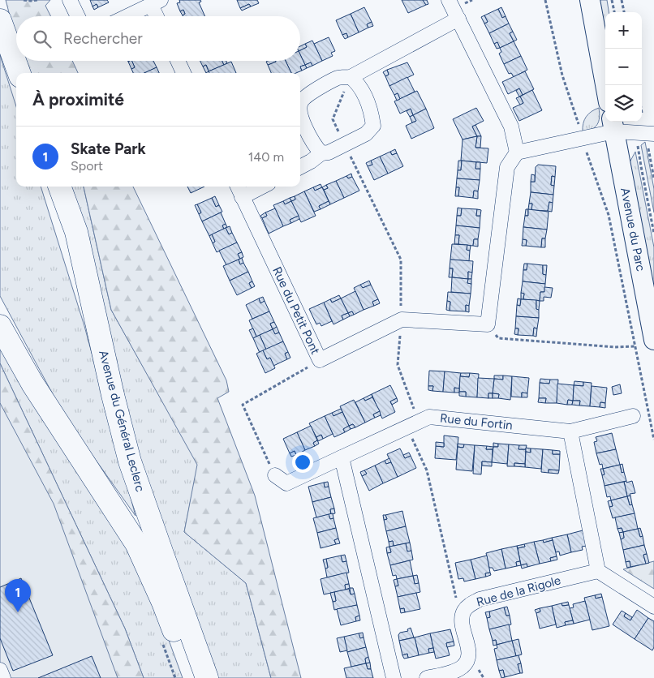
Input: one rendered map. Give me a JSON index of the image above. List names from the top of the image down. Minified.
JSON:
{"streets":{"main road":["Avenue du Général Leclerc"],"street":["Avenue du Parc","Rue du Petit Pont","Rue du Fortin","Rue de la Rigole"]},"page":{"map_buttons":["+","−"],"search":"Rechercher","heading":"À proximité","list":[{"mark":"1","name":"Skate Park","note":"Sport","value":"140 m"}],"pins":"1"}}
